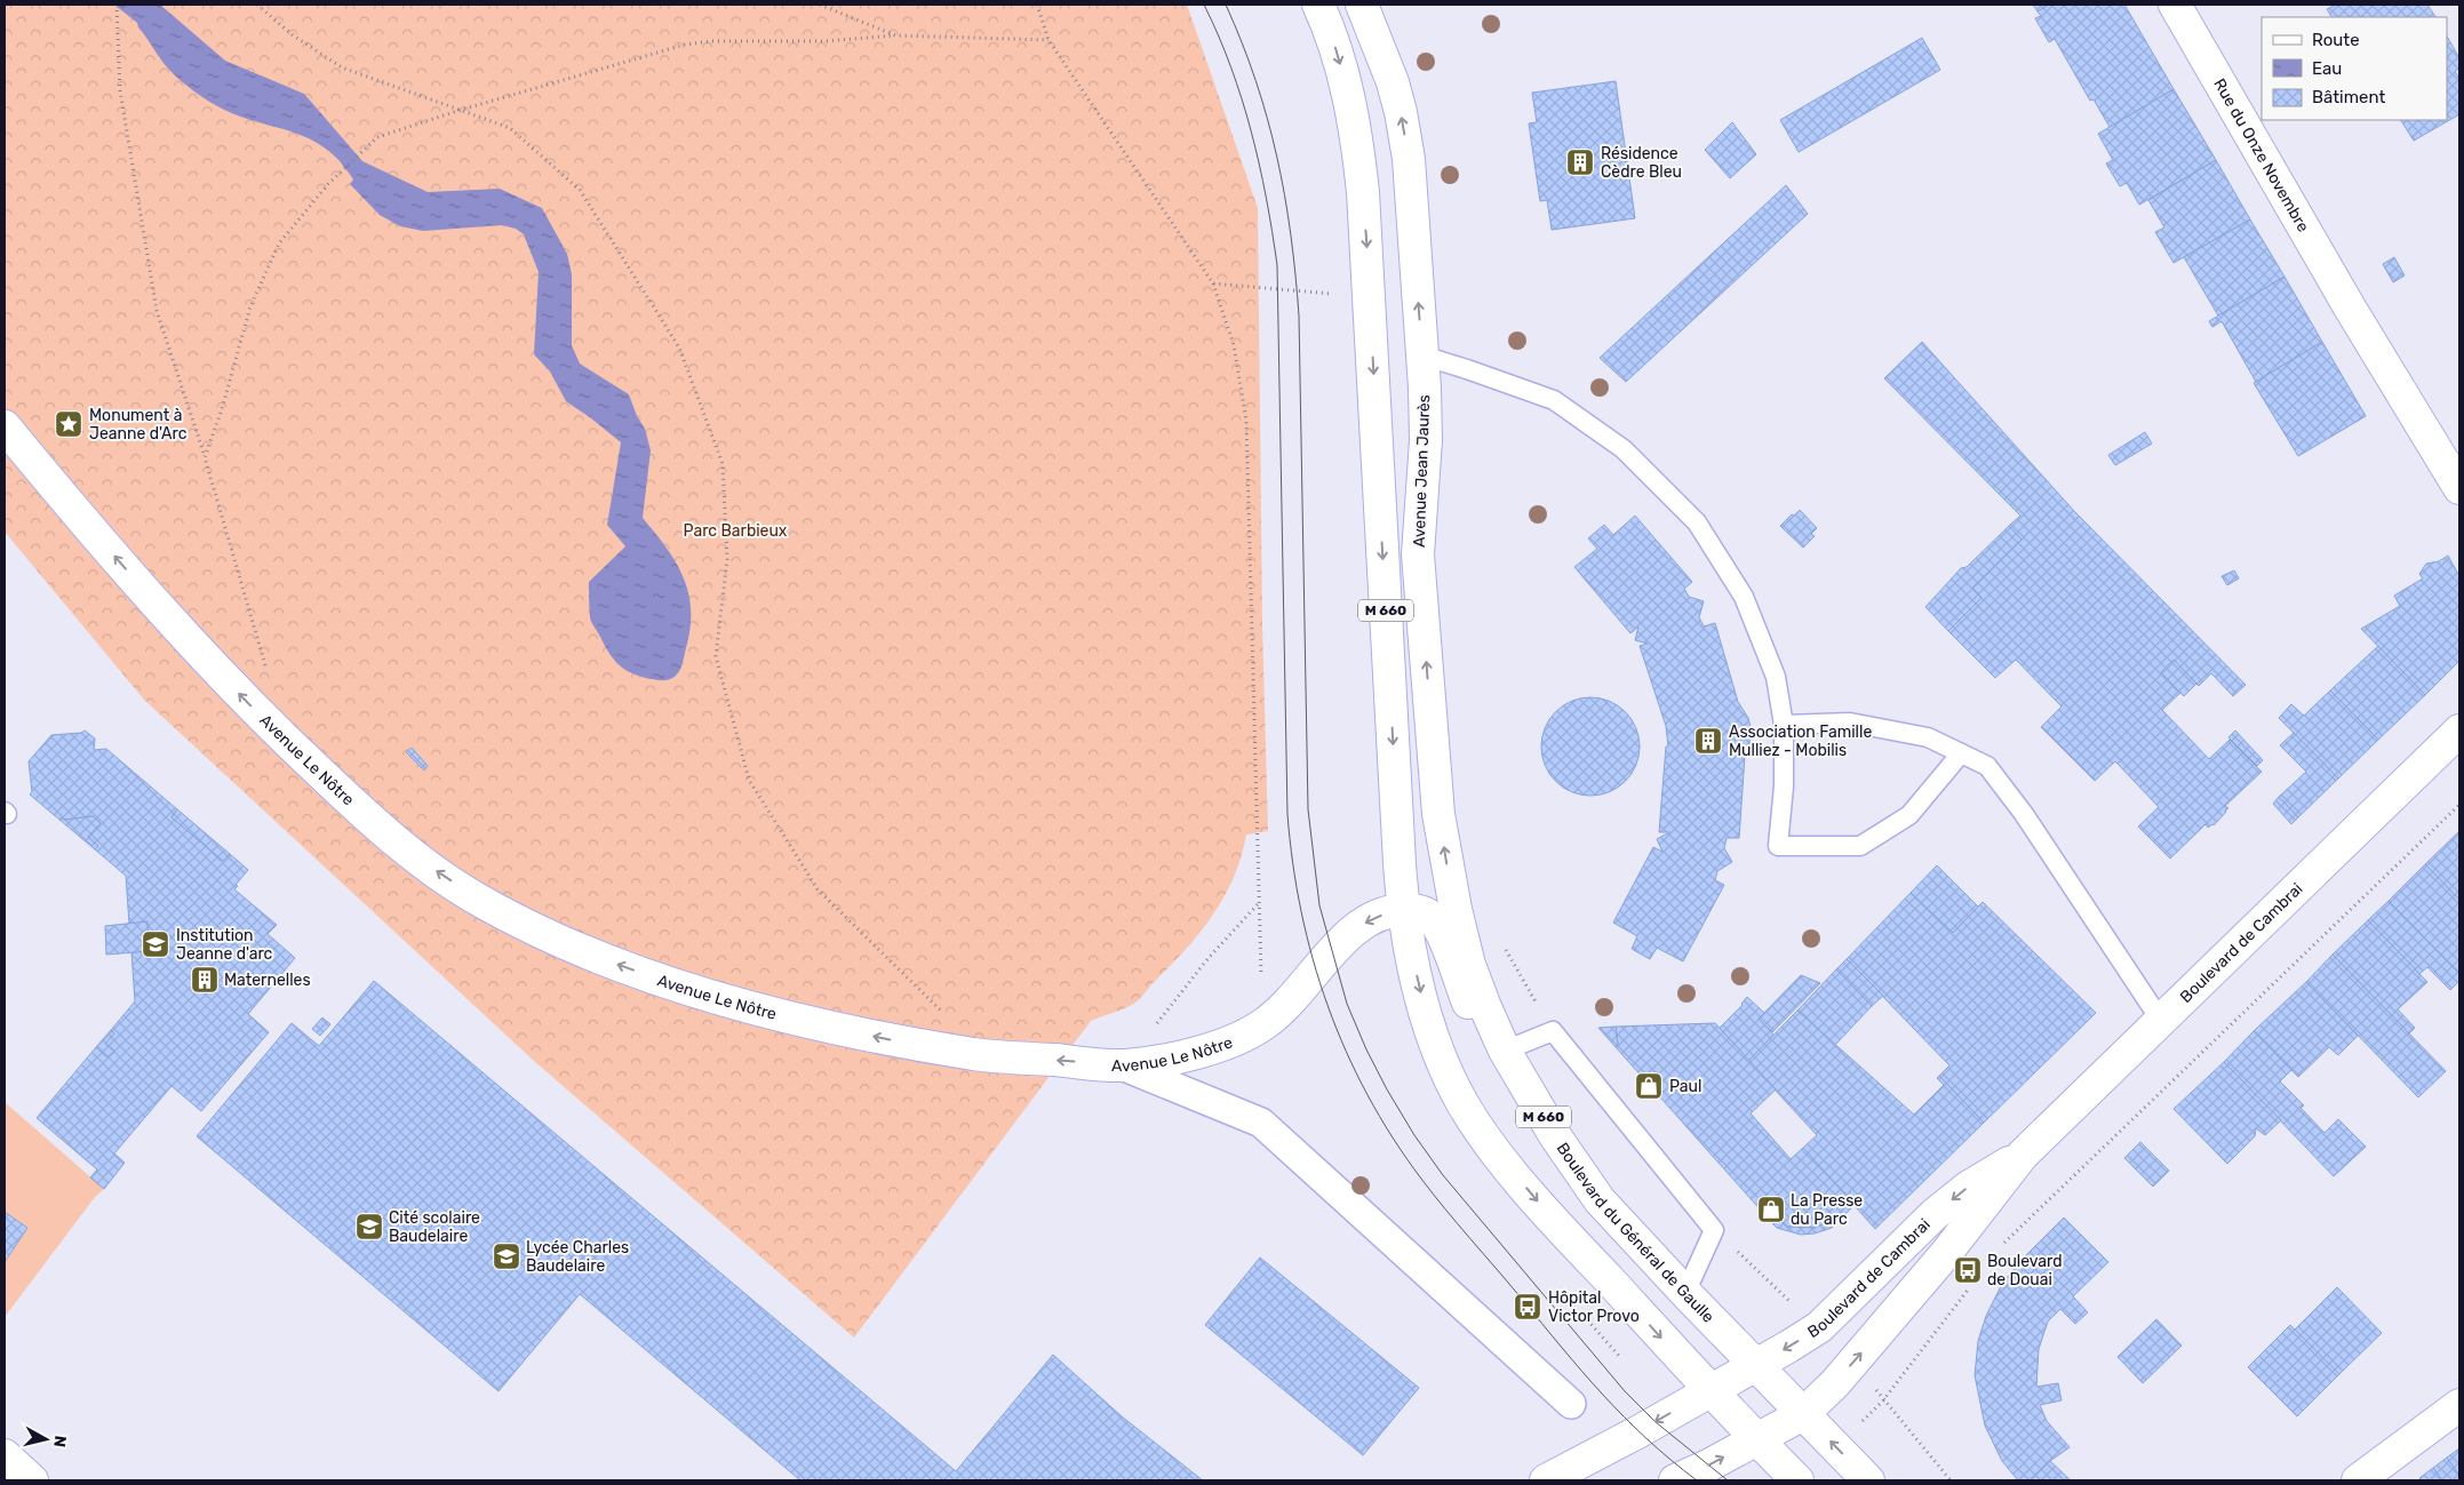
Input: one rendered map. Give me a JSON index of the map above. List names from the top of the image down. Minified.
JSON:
{"streets":{"main road":["Rue du Onze Novembre","Avenue Jean Jaurès","M 660","Avenue Le Nôtre","Boulevard de Cambrai","Boulevard du Général de Gaulle"]},"crossings":[["Avenue Jean Jaurès","Boulevard du Général de Gaulle"],["M 660","Avenue Le Nôtre"],["M 660","Boulevard de Cambrai"],["Boulevard de Cambrai","Boulevard du Général de Gaulle"]],"one_way":["Avenue Le Nôtre"],"parks":["Parc Barbieux"],"places":{"building":["Résidence Cèdre Bleu","Association Famille Mulliez - Mobilis","Maternelles"],"place":["Monument à Jeanne d'Arc"],"school or university":["Institution Jeanne d'arc","Cité scolaire Baudelaire","Lycée Charles Baudelaire"],"shop":["Paul","La Presse du Parc"],"bus stop":["Boulevard de Douai","Hôpital Victor Provo"]},"legend":["Route","Eau","Bâtiment"],"north":"right"}
